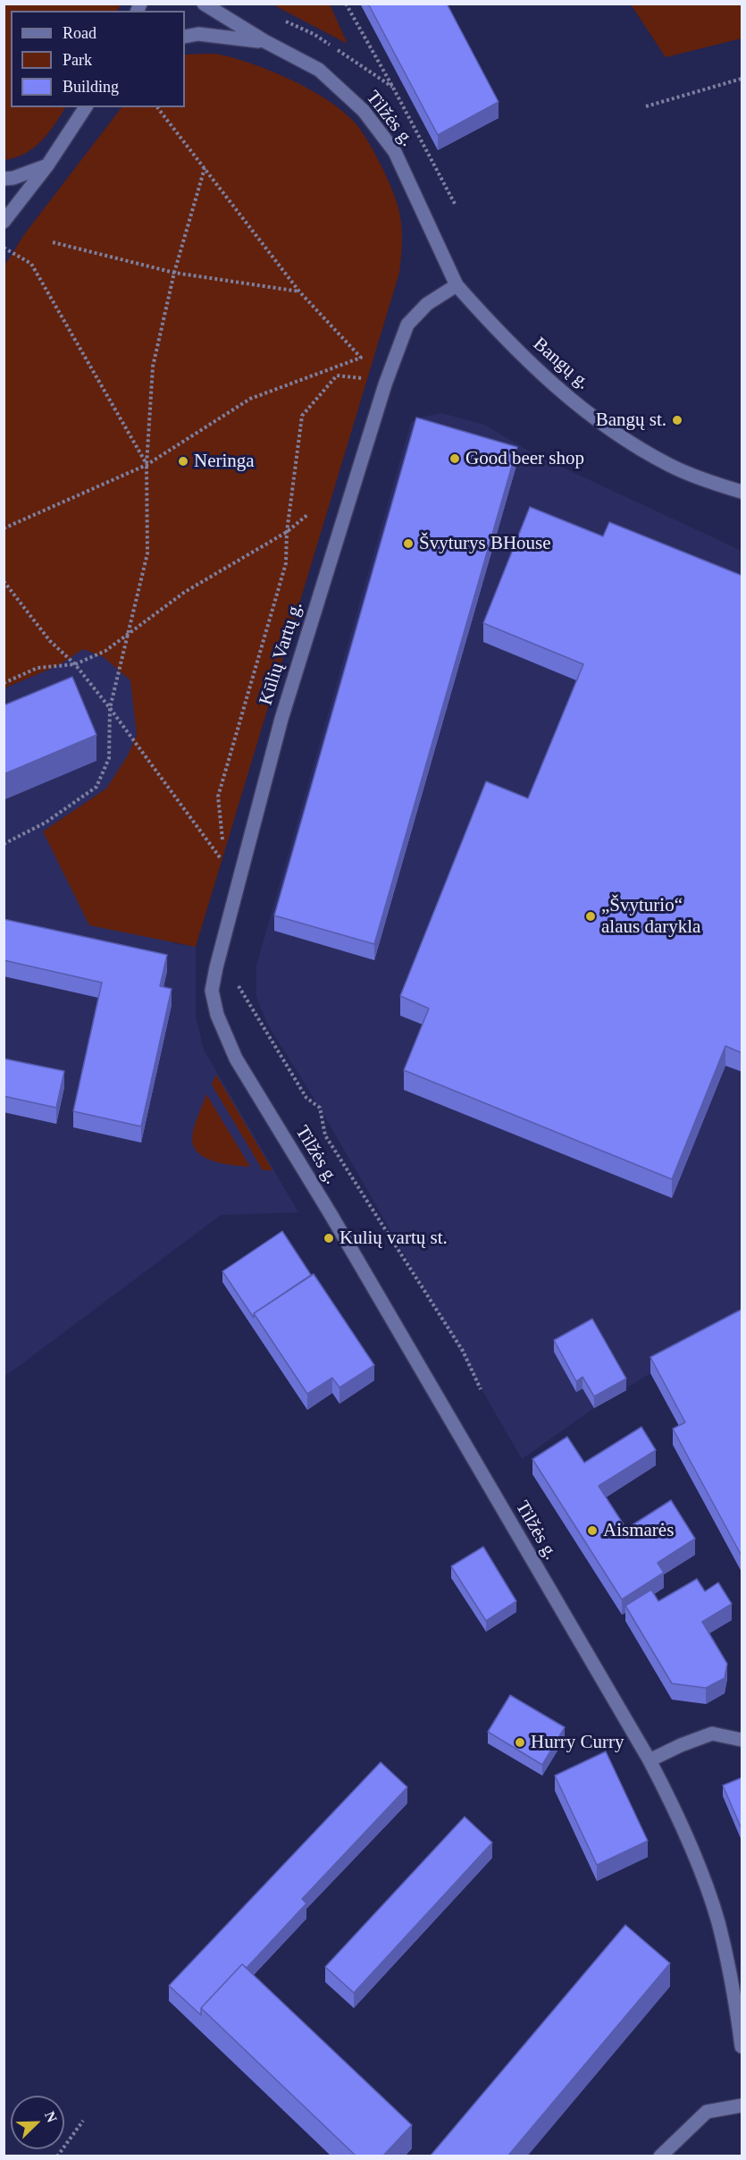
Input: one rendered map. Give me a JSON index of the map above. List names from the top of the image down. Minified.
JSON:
{"streets":{"street":["Tilžės g.","Bangų g.","Kūlių Vartų g."]},"crossings":[["Tilžės g.","Bangų g."],["Tilžės g.","Kūlių Vartų g."],["Bangų g.","Kūlių Vartų g."]],"places":["Bangų st.","Good beer shop","Neringa","Švyturys BHouse","„Švyturio“ alaus darykla","Kulių vartų st.","Aismarės","Hurry Curry"],"legend":["Road","Park","Building"],"north":"top right"}
